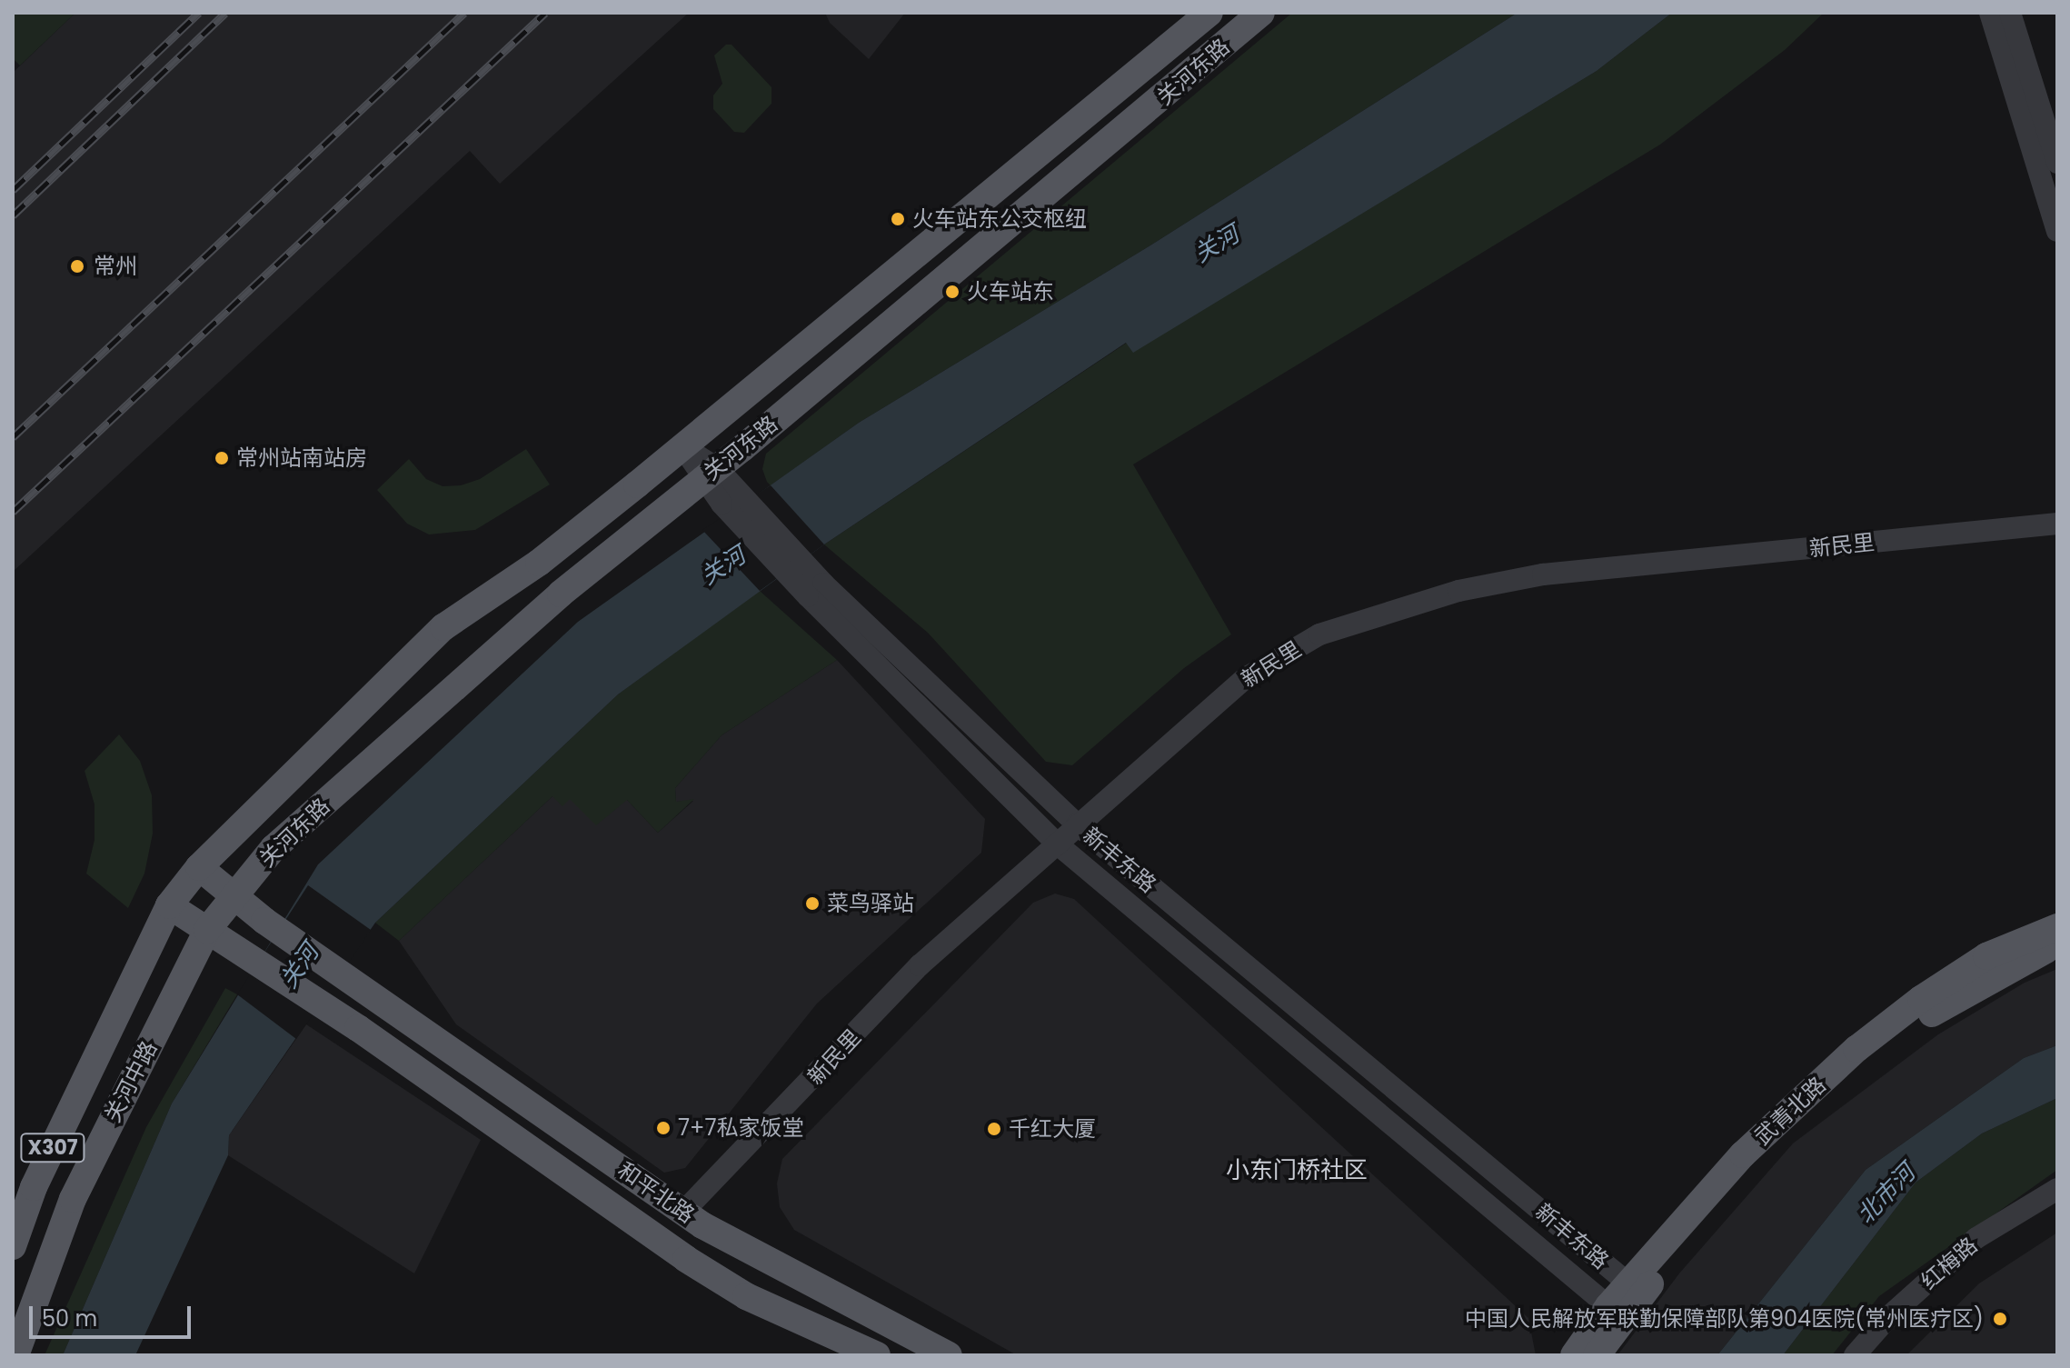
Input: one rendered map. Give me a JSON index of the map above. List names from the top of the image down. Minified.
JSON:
{"streets":{"main road":["关河东路","关河中路","武青北路","X307","和平北路"],"street":["新民里","新丰东路","红梅路"]},"crossings":[["关河东路","关河中路"],["关河东路","和平北路"],["新民里","新丰东路"],["新民里","和平北路"],["新丰东路","武青北路"],["关河中路","和平北路"]],"districts":["小东门桥社区"],"water":["关河","北市河"],"places":["火车站东公交枢纽","常州","火车站东","常州站南站房","菜鸟驿站","7+7私家饭堂","千红大厦","中国人民解放军联勤保障部队第904医院(常州医疗区)"],"scale_bar":"50 m"}
